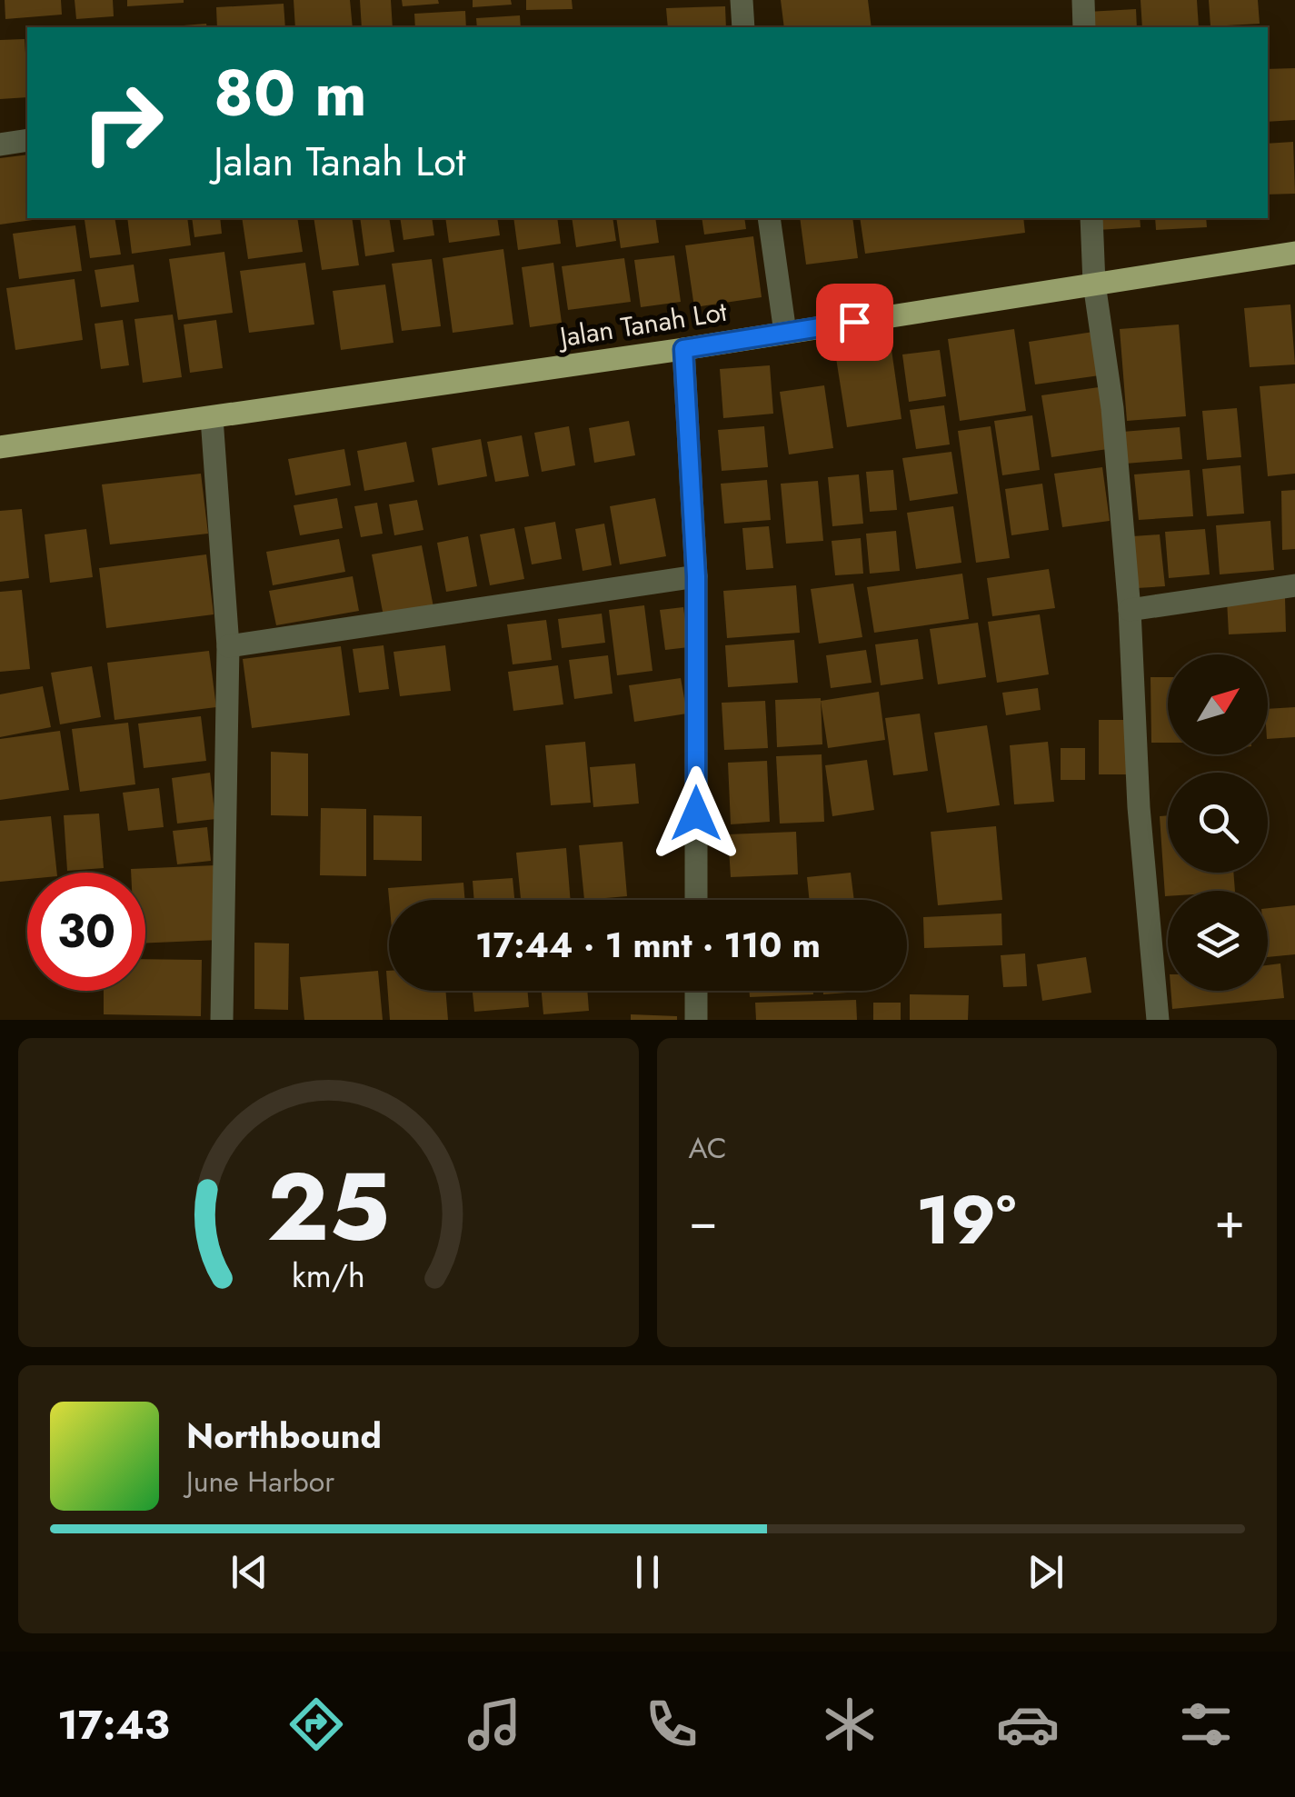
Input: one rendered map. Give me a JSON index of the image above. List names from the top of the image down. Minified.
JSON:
{"streets":{"main road":["Jalan Tanah Lot"]},"north":"top right","page":{"turn":["80 m","Jalan Tanah Lot"],"limit":"30","trip":"17:44 · 1 mnt · 110 m","tile":"AC","heat":["−","19°","+"],"song":["Northbound","June Harbor"],"tabs":"17:43","gauge":["25","km/h"]}}
